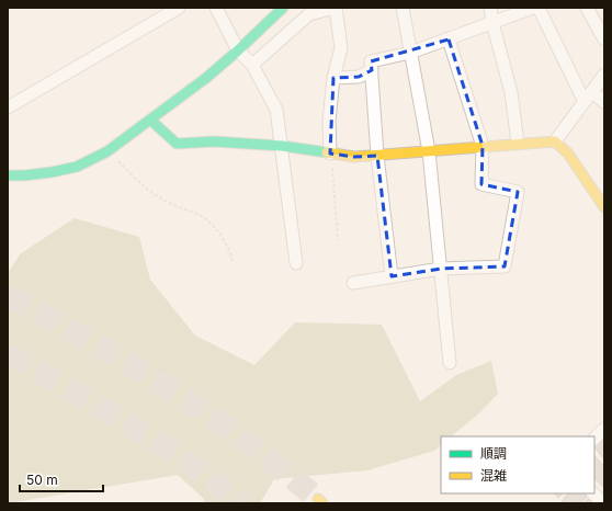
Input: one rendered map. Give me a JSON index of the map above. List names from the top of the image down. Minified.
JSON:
{"legend":["順調","混雑"],"scale_bar":"50 m"}
